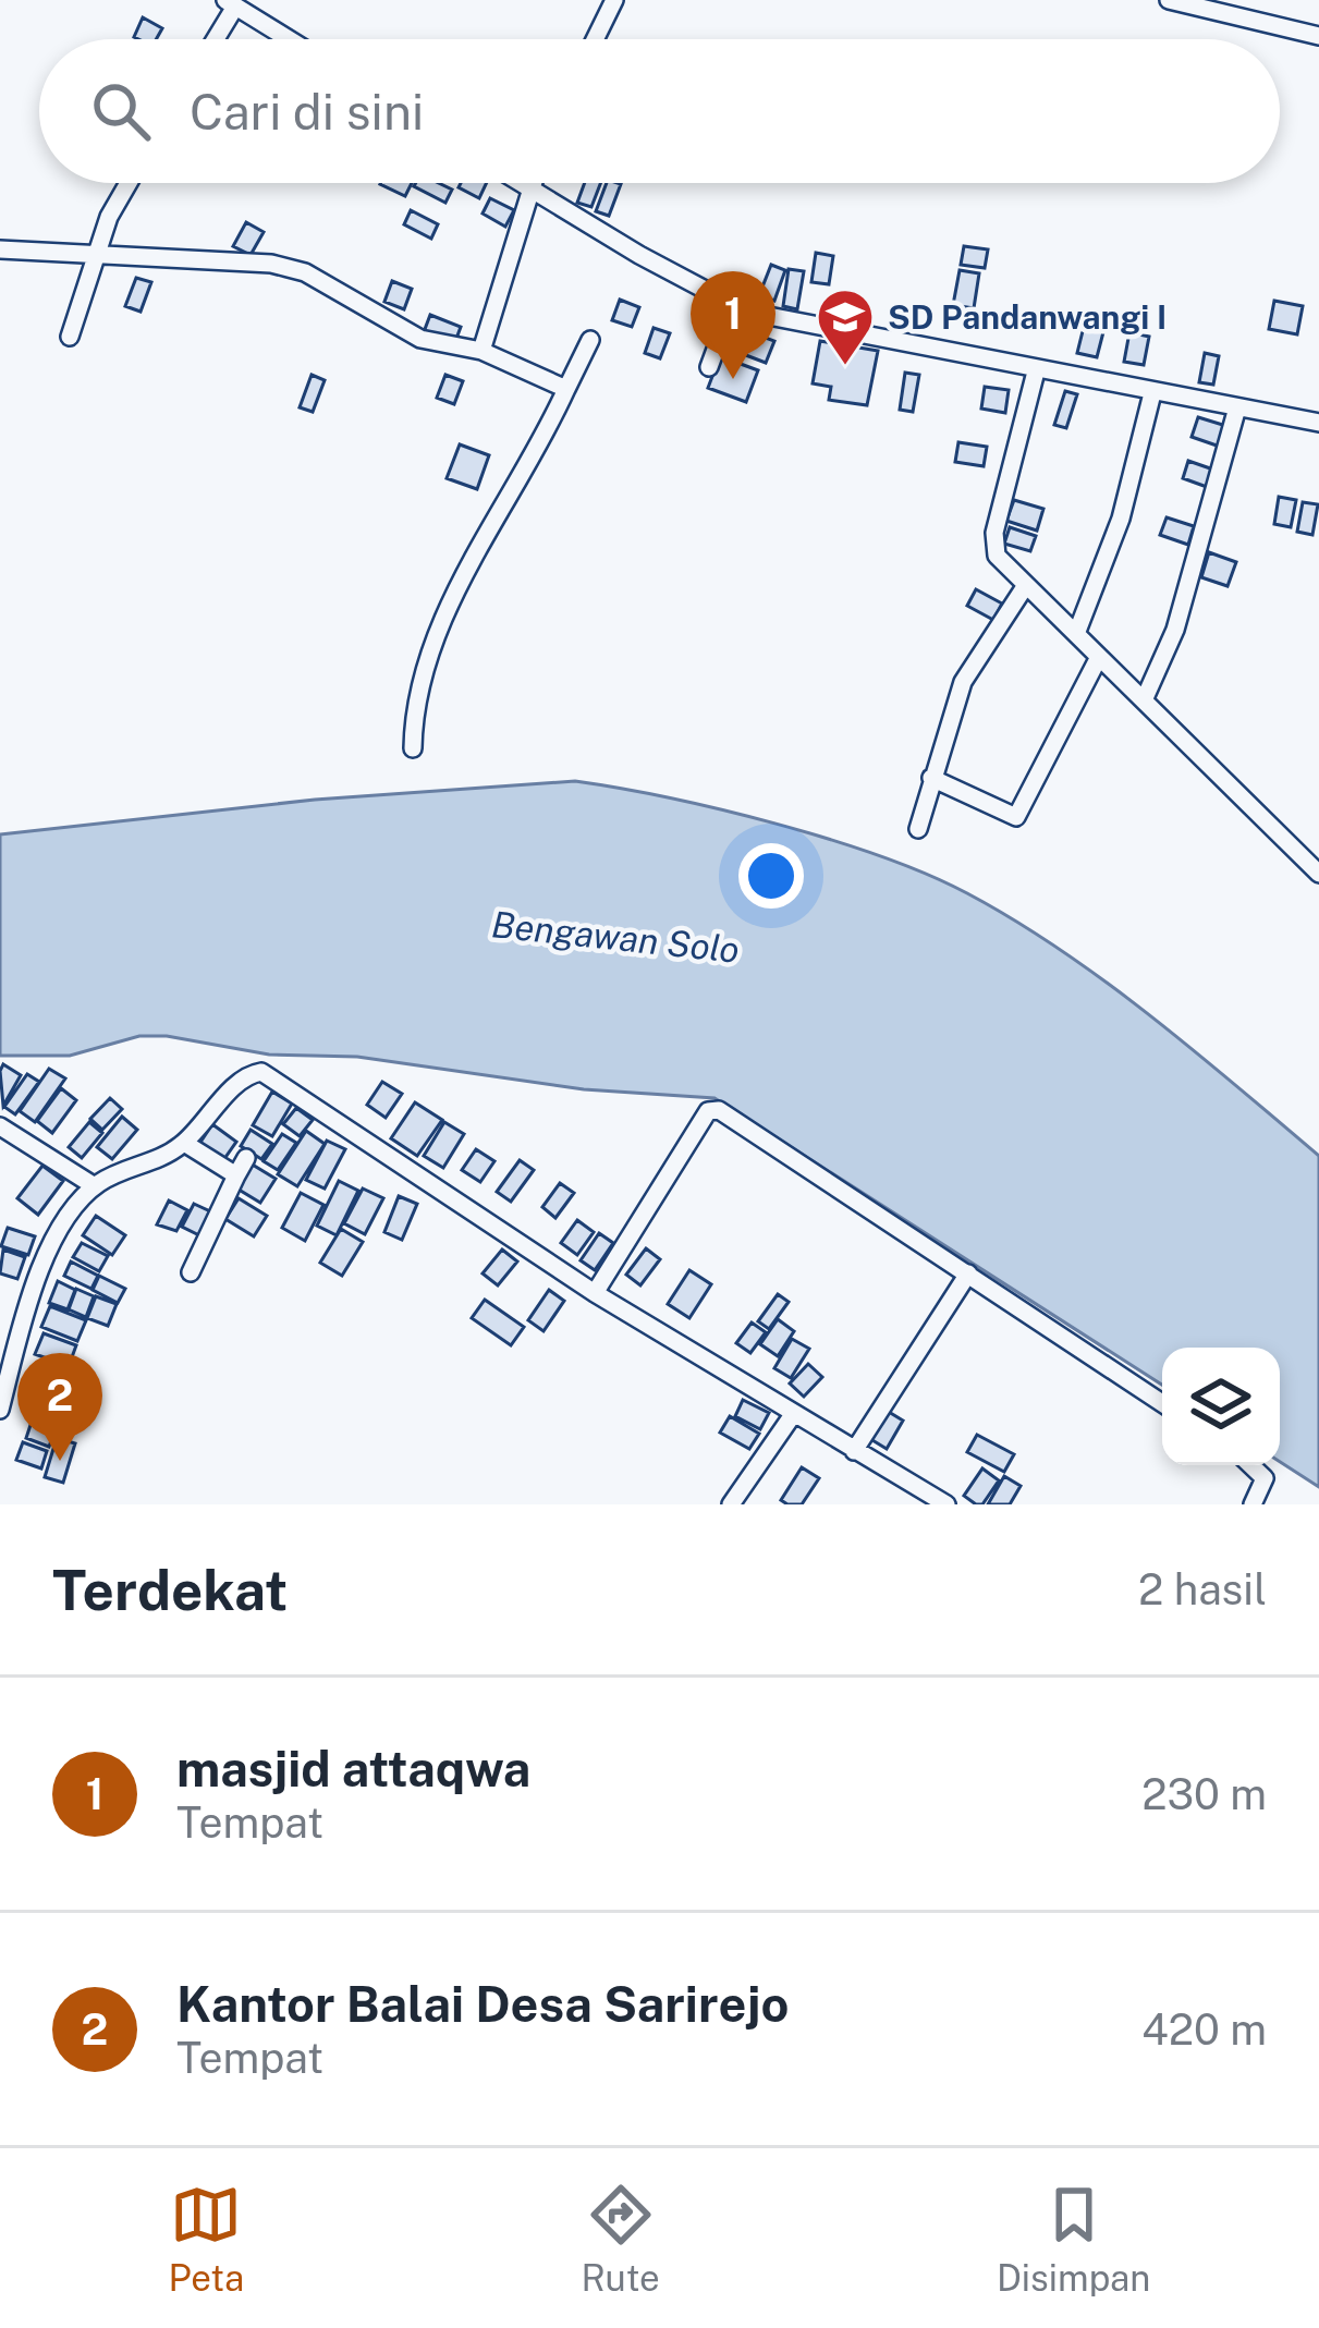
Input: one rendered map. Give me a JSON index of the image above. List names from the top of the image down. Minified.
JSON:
{"water":["Bengawan Solo"],"places":{"school or university":["SD Pandanwangi I"]},"page":{"search":"Cari di sini","pins":["1","2"],"heading":["Terdekat","2 hasil"],"list":[{"mark":"1","name":"masjid attaqwa","note":"Tempat","value":"230 m"},{"mark":"2","name":"Kantor Balai Desa Sarirejo","note":"Tempat","value":"420 m"}],"nav":["Peta","Rute","Disimpan"]}}
